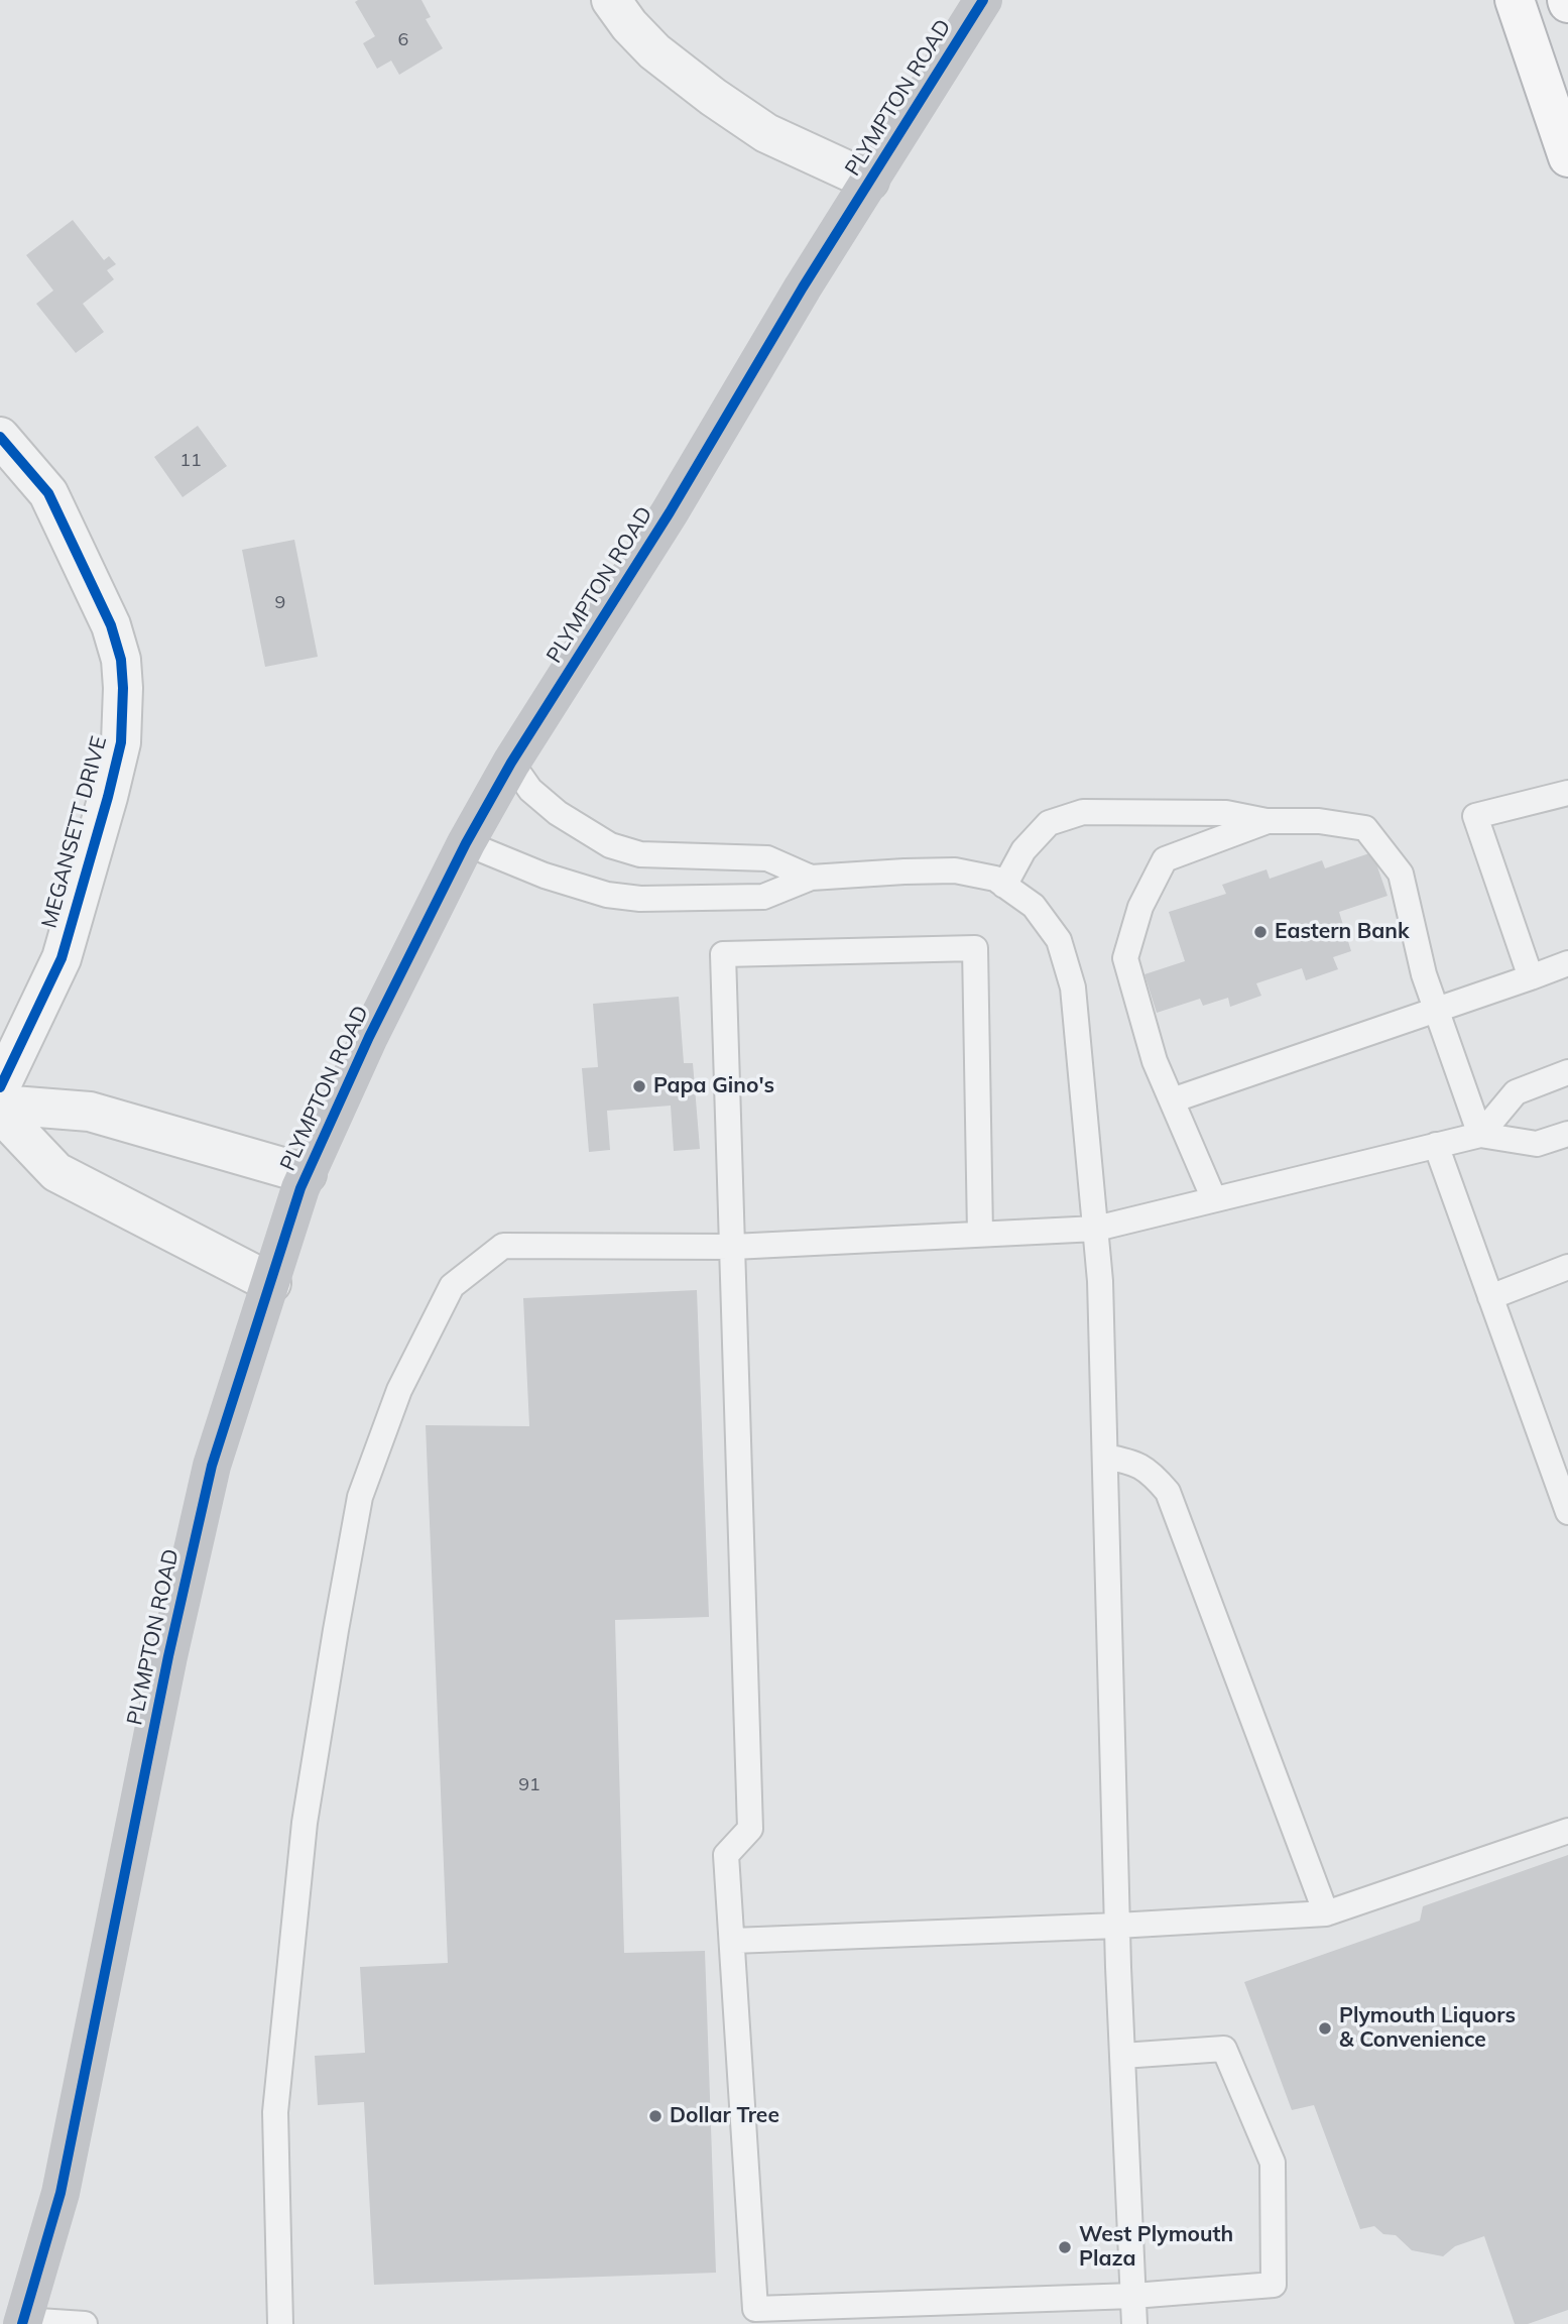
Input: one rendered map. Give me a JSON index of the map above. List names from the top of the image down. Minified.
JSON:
{"streets":{"main road":["PLYMPTON ROAD"],"street":["MEGANSETT DRIVE"]},"places":["Eastern Bank","Papa Gino's","Plymouth Liquors & Convenience","Dollar Tree","West Plymouth Plaza"],"house_numbers":["6","11","9","91"]}
